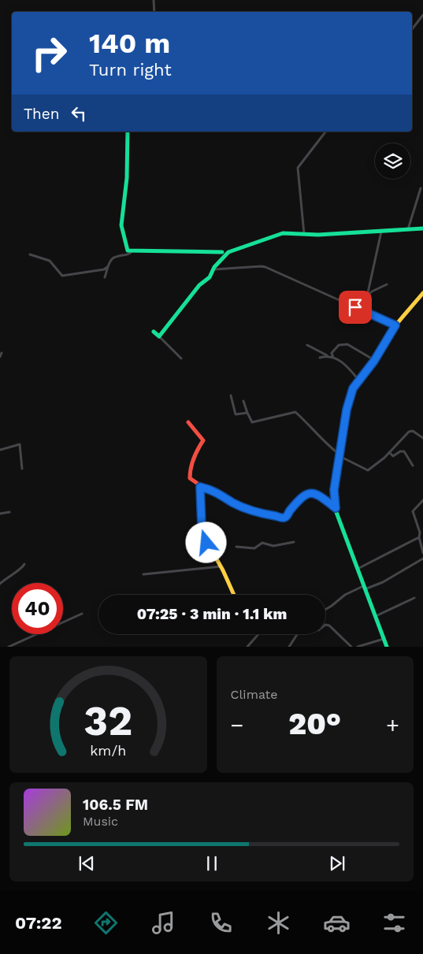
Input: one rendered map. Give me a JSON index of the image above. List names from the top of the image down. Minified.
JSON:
{"page":{"turn":["140 m","Turn right"],"then":"Then","limit":"40","trip":"07:25 · 3 min · 1.1 km","tile":"Climate","heat":["−","20°","+"],"song":["106.5 FM","Music"],"tabs":"07:22","gauge":["32","km/h"]}}
